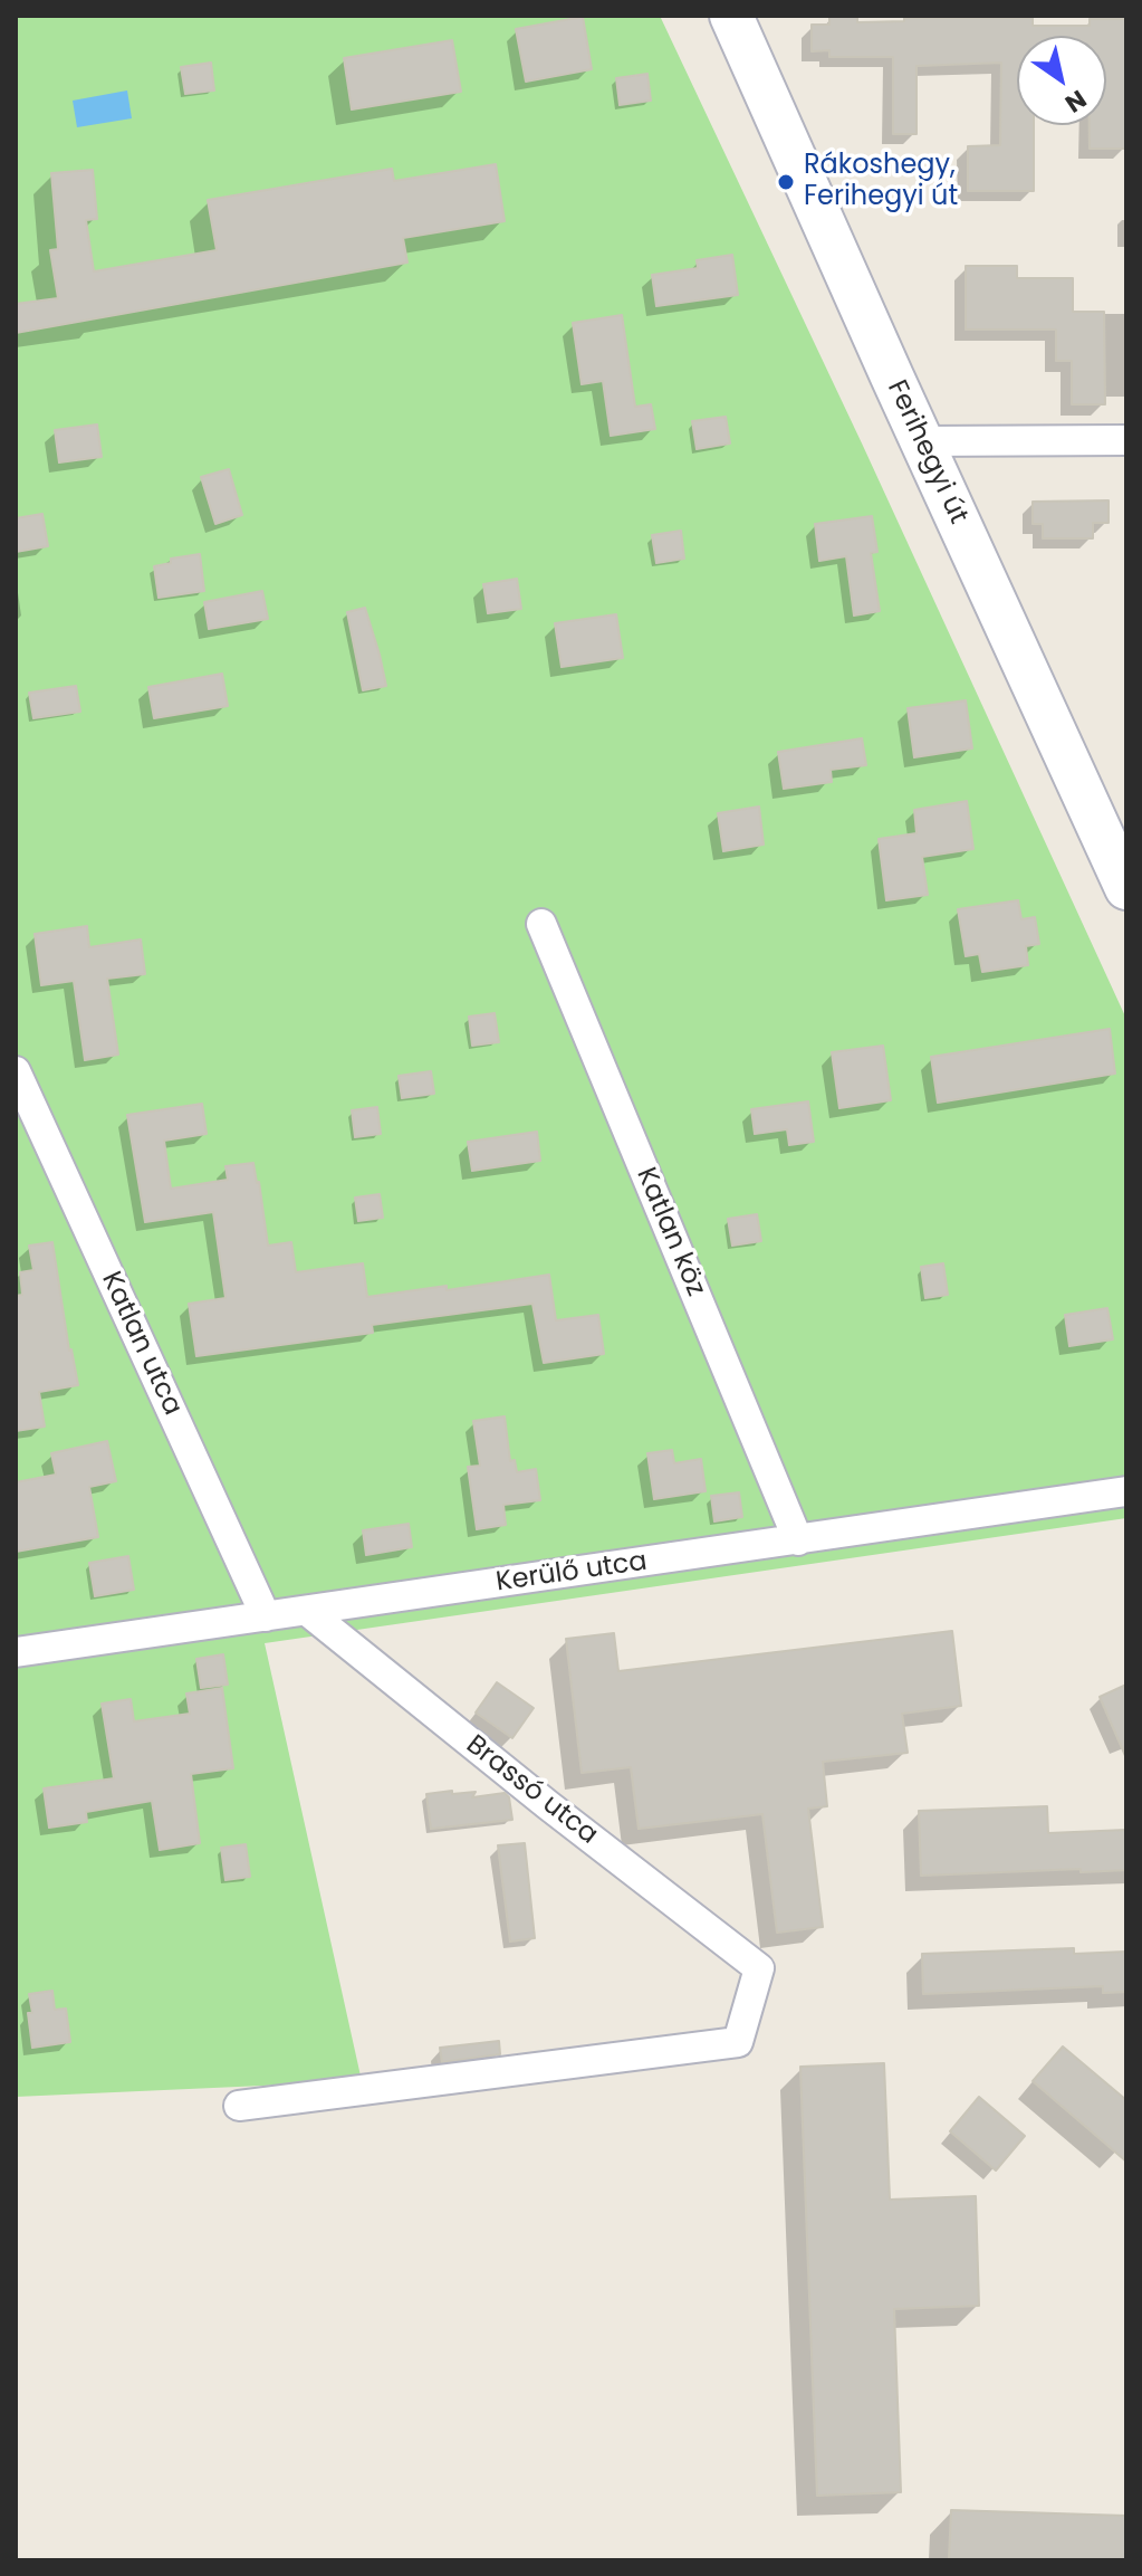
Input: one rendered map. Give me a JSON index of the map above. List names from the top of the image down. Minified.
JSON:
{"streets":{"main road":["Ferihegyi út"],"street":["Katlan köz","Katlan utca","Kerülő utca","Brassó utca"]},"crossings":[["Katlan köz","Kerülő utca"],["Katlan utca","Kerülő utca"],["Kerülő utca","Brassó utca"]],"places":["Rákoshegy, Ferihegyi út"],"north":"bottom right"}
